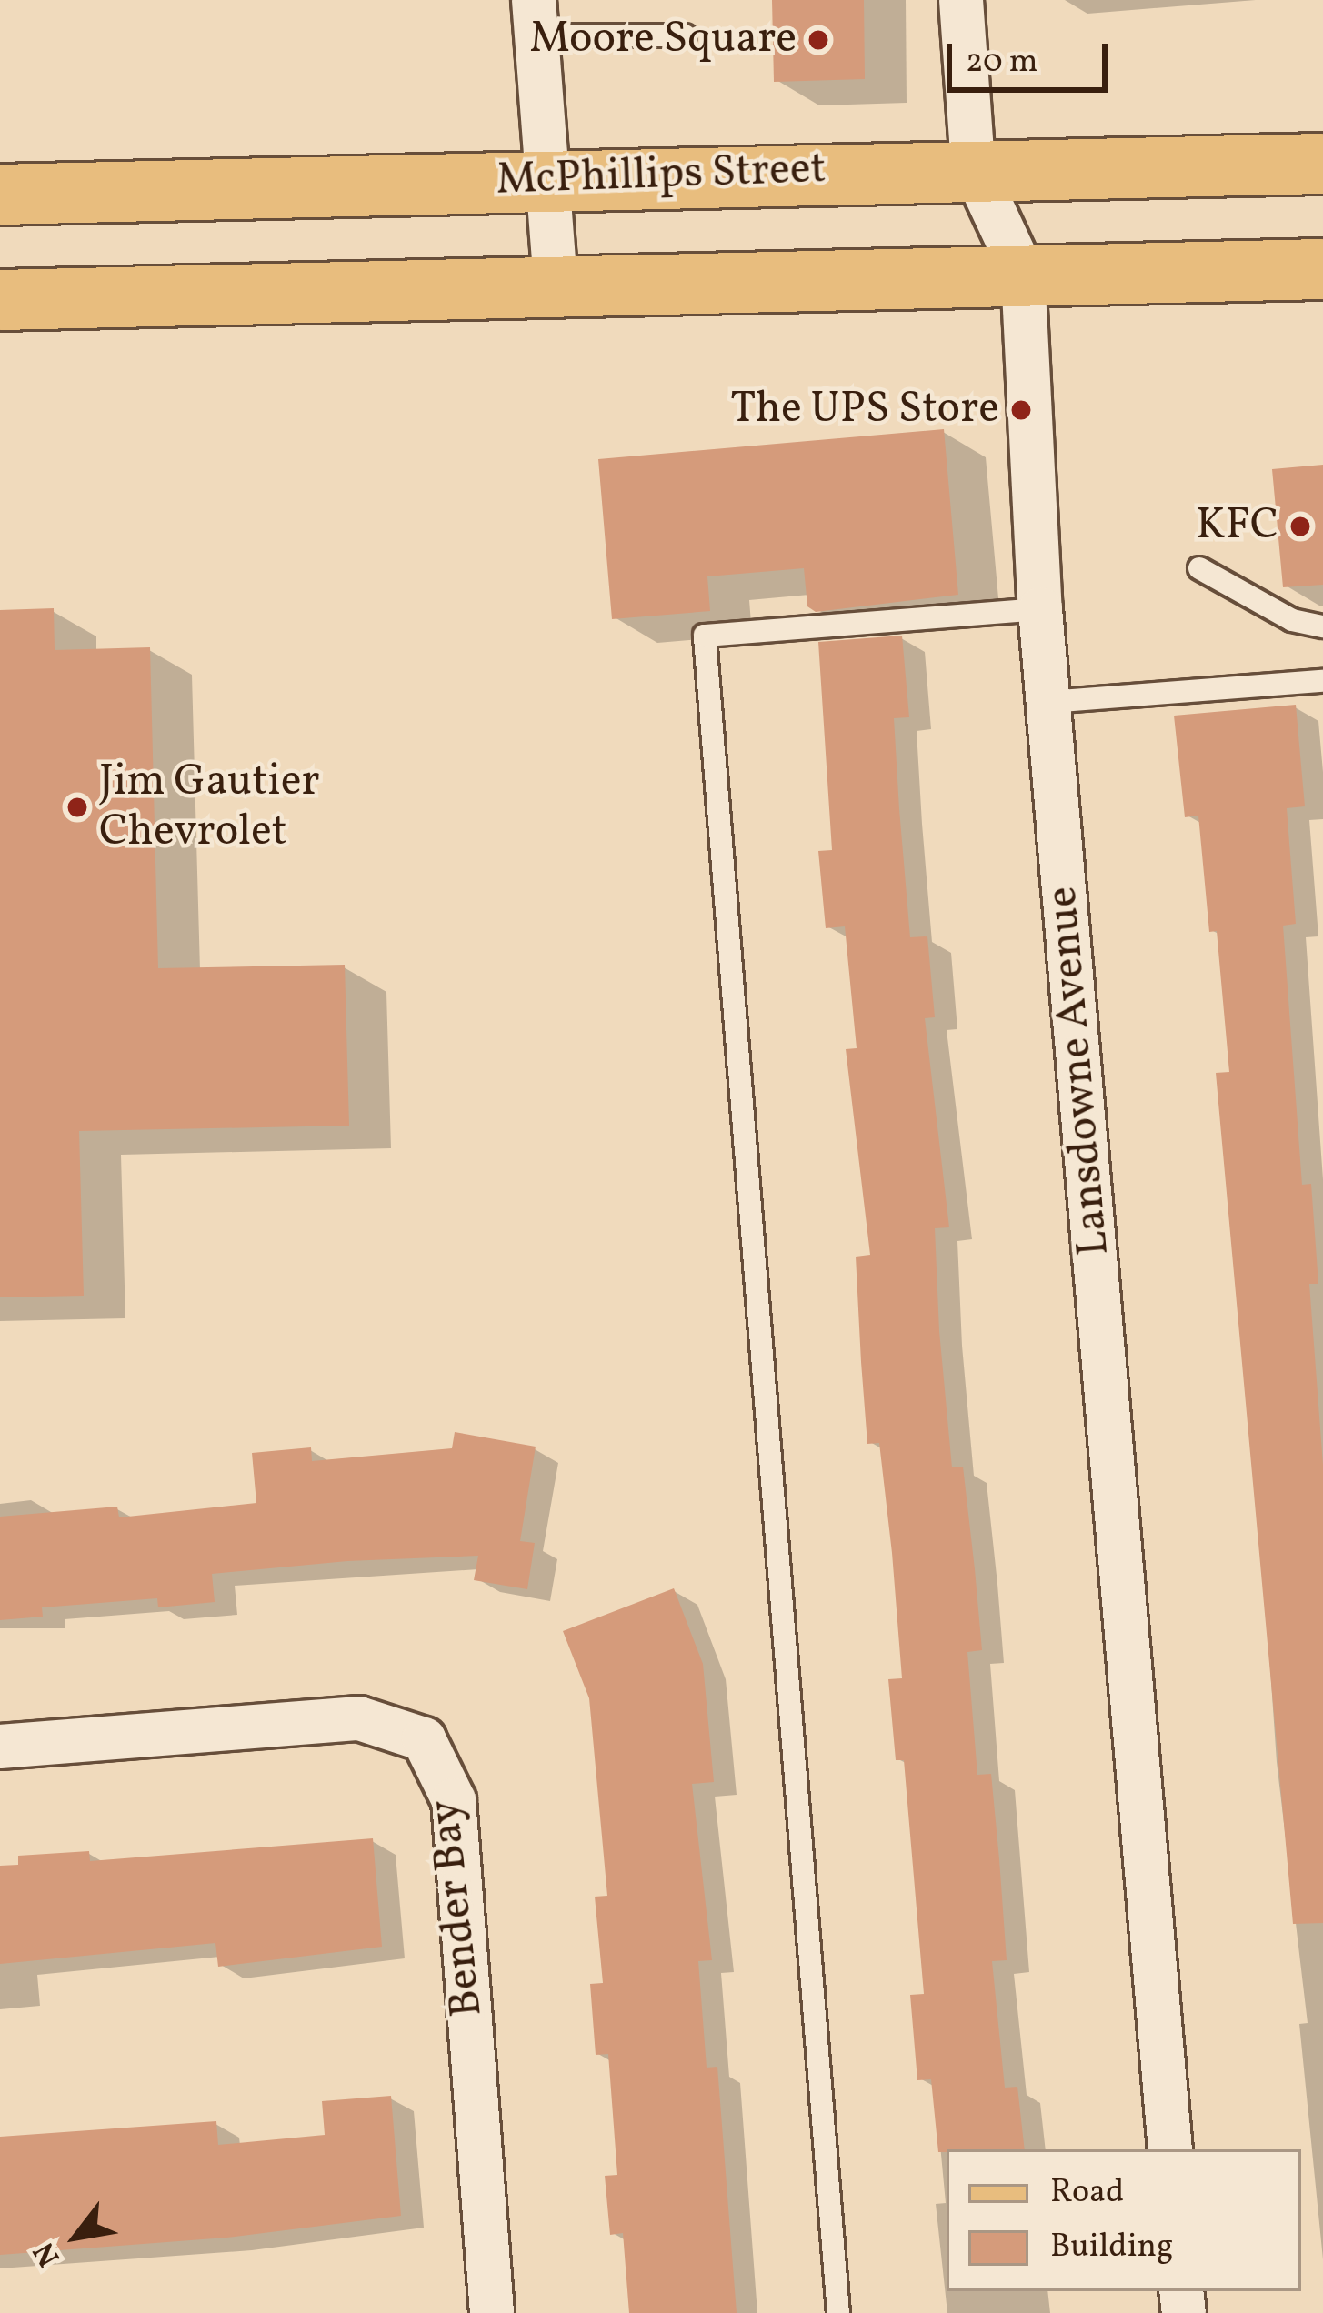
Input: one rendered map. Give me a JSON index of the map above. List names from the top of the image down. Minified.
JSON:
{"streets":{"main road":["McPhillips Street"],"street":["Lansdowne Avenue","Bender Bay"]},"crossings":[["McPhillips Street","Lansdowne Avenue"]],"places":["Moore Square","The UPS Store","KFC","Jim Gautier Chevrolet"],"legend":["Road","Building"],"scale_bar":"20 m","north":"bottom left"}
